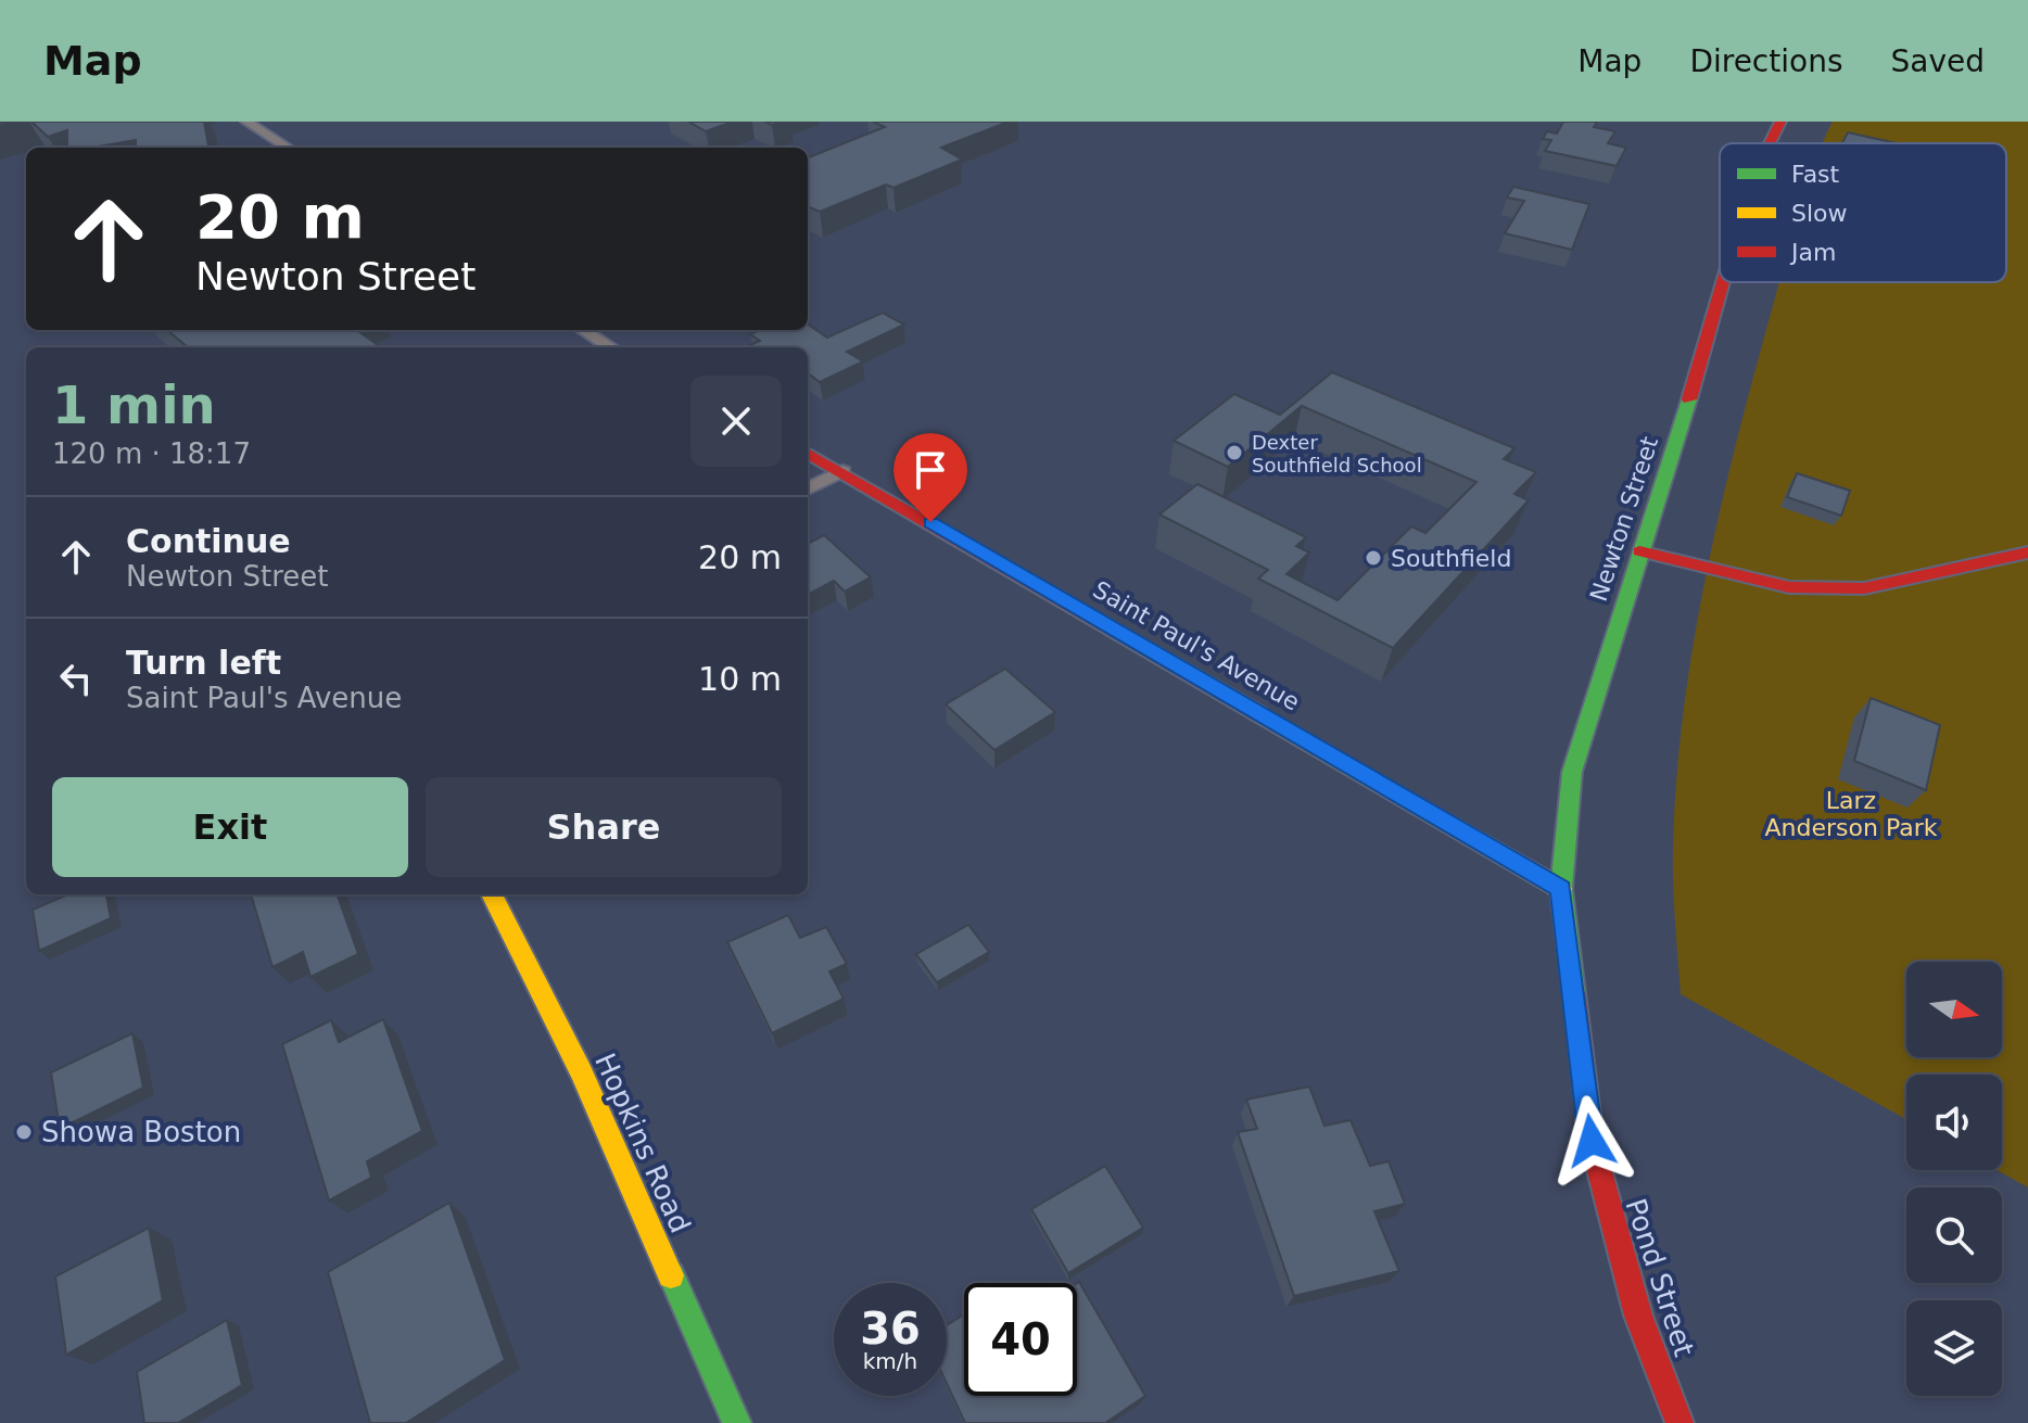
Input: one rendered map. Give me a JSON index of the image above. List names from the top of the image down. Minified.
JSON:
{"streets":{"street":["Newton Street","Saint Paul's Avenue","Hopkins Road","Pond Street"]},"crossings":[["Newton Street","Saint Paul's Avenue"],["Newton Street","Pond Street"]],"parks":["Larz Anderson Park"],"places":["Dexter Southfield School","Southfield","Showa Boston"],"legend":["Fast","Slow","Jam"],"north":"right","page":{"header":"Map","nav":["Map","Directions","Saved"],"turn":["20 m","Newton Street"],"heading":["1 min","120 m · 18:17"],"list":[{"name":"Continue","note":"Newton Street","value":"20 m"},{"name":"Turn left","note":"Saint Paul's Avenue","value":"10 m"}],"buttons":["Exit","Share"],"speed":"36 km/h","limit":"40"}}
